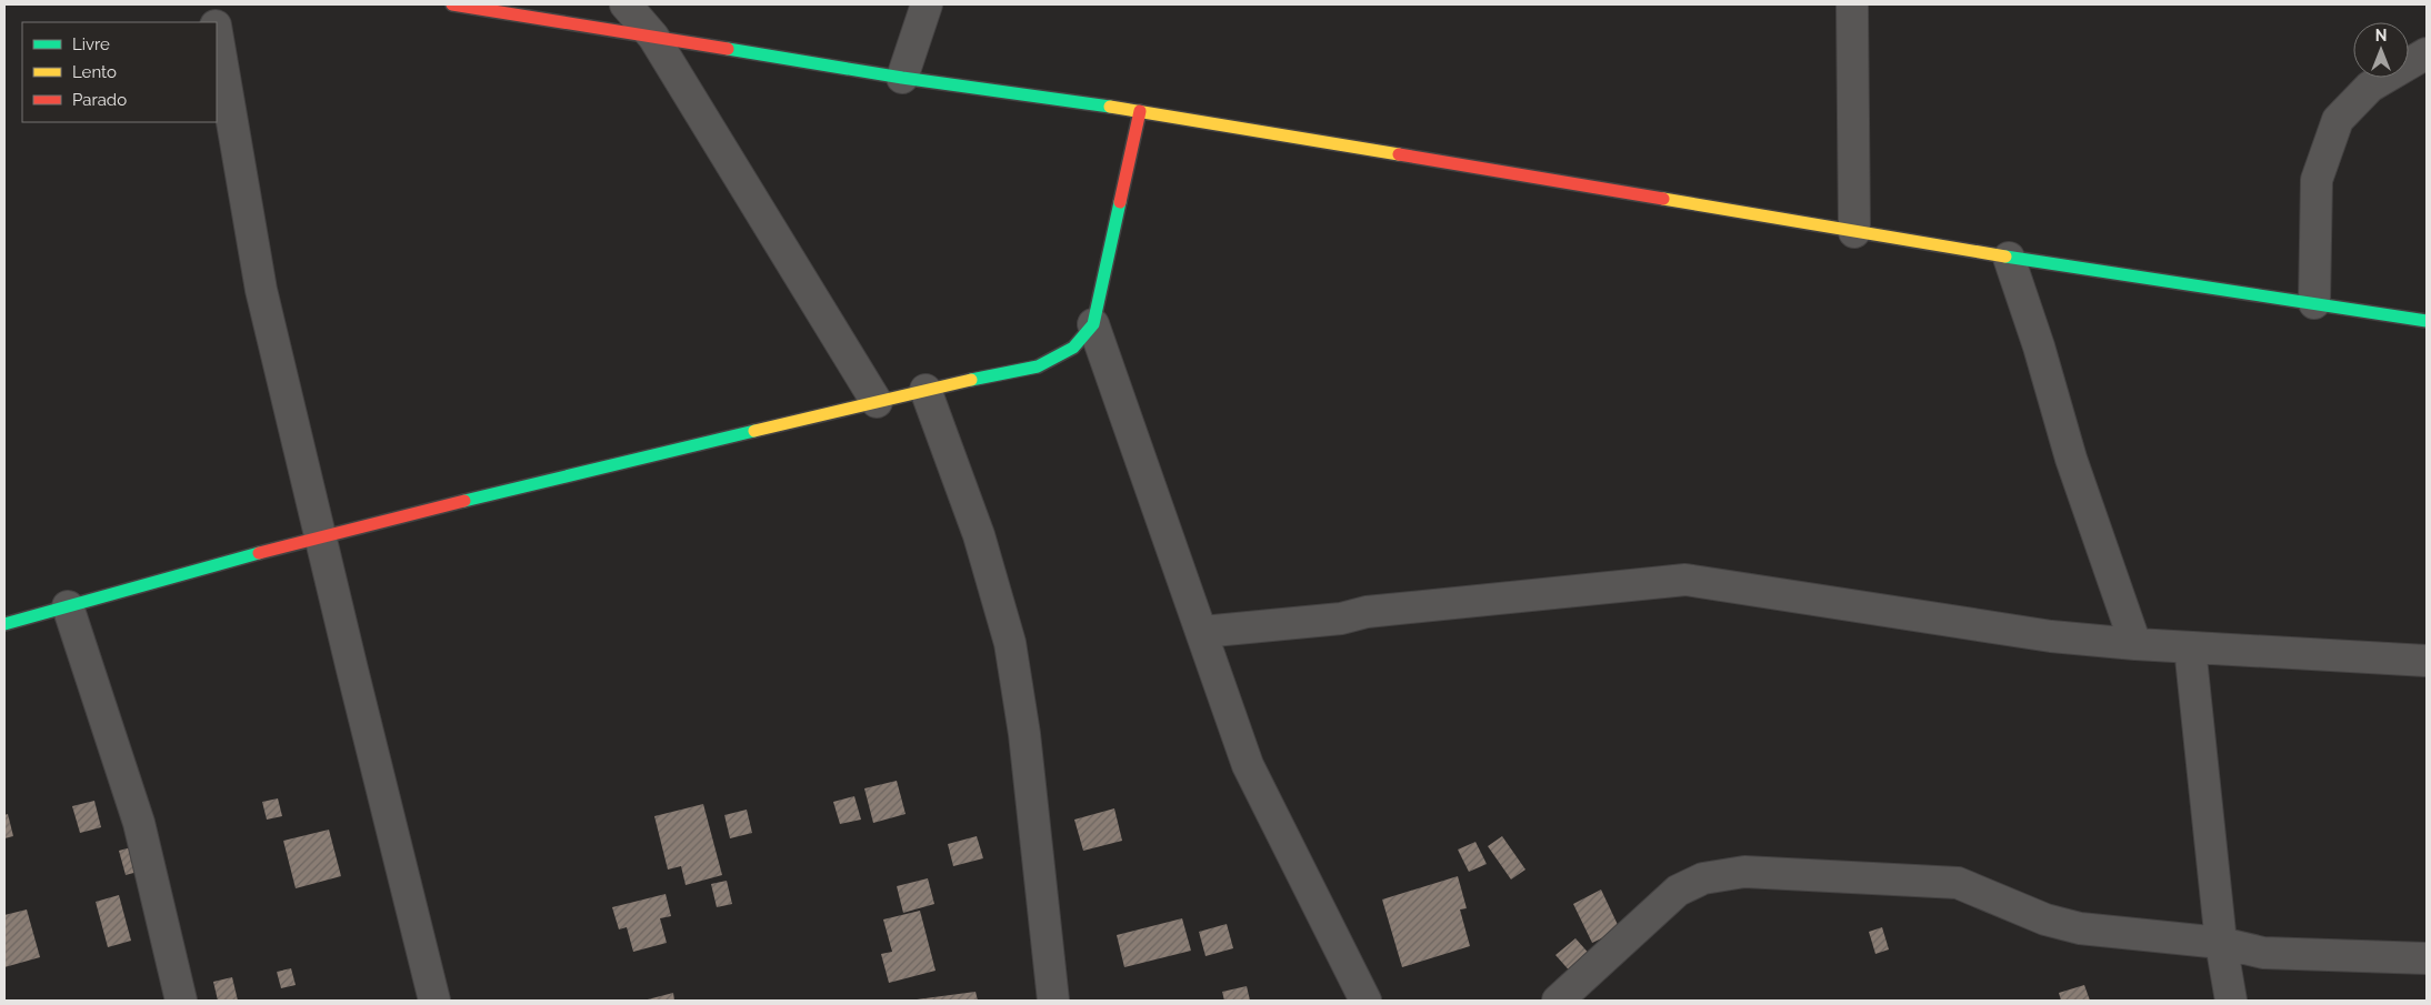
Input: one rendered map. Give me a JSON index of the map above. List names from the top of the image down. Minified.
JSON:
{"legend":["Livre","Lento","Parado"],"north":"top"}
